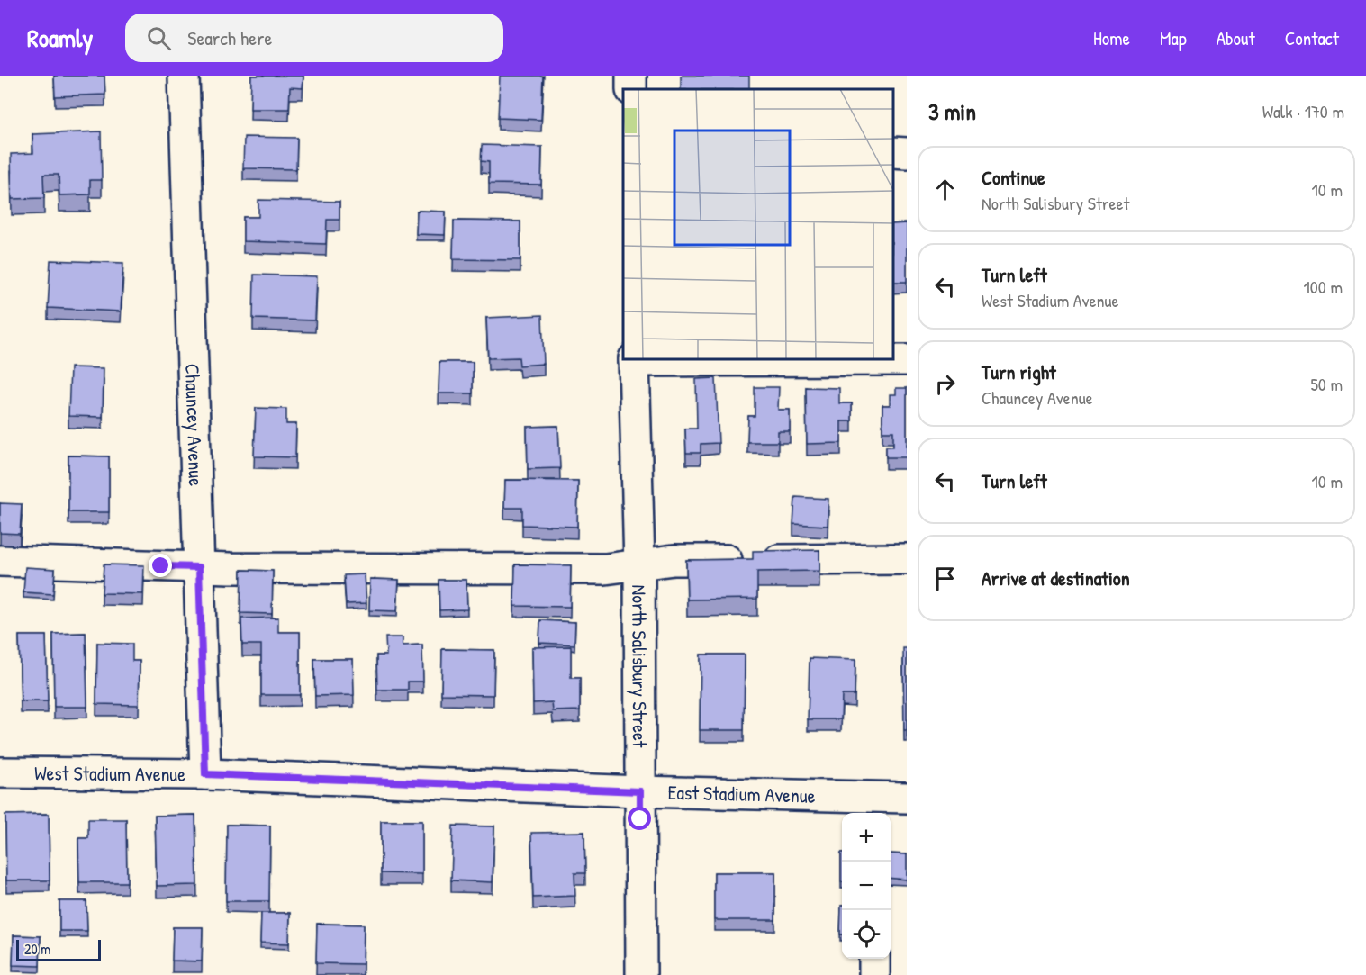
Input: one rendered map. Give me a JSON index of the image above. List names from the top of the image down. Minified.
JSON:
{"streets":{"street":["Chauncey Avenue","North Salisbury Street","West Stadium Avenue","East Stadium Avenue"]},"crossings":[["Chauncey Avenue","West Stadium Avenue"],["North Salisbury Street","West Stadium Avenue"],["North Salisbury Street","East Stadium Avenue"],["West Stadium Avenue","East Stadium Avenue"]],"scale_bar":"20 m","page":{"header":"Roamly","search":"Search here","nav":["Home","Map","About","Contact"],"heading":["3 min","Walk · 170 m"],"list":[["Continue","North Salisbury Street","10 m"],["Turn left","West Stadium Avenue","100 m"],["Turn right","Chauncey Avenue","50 m"],["Turn left","10 m"],"Arrive at destination"],"map_buttons":["+","−"],"scale":"20 m"}}
